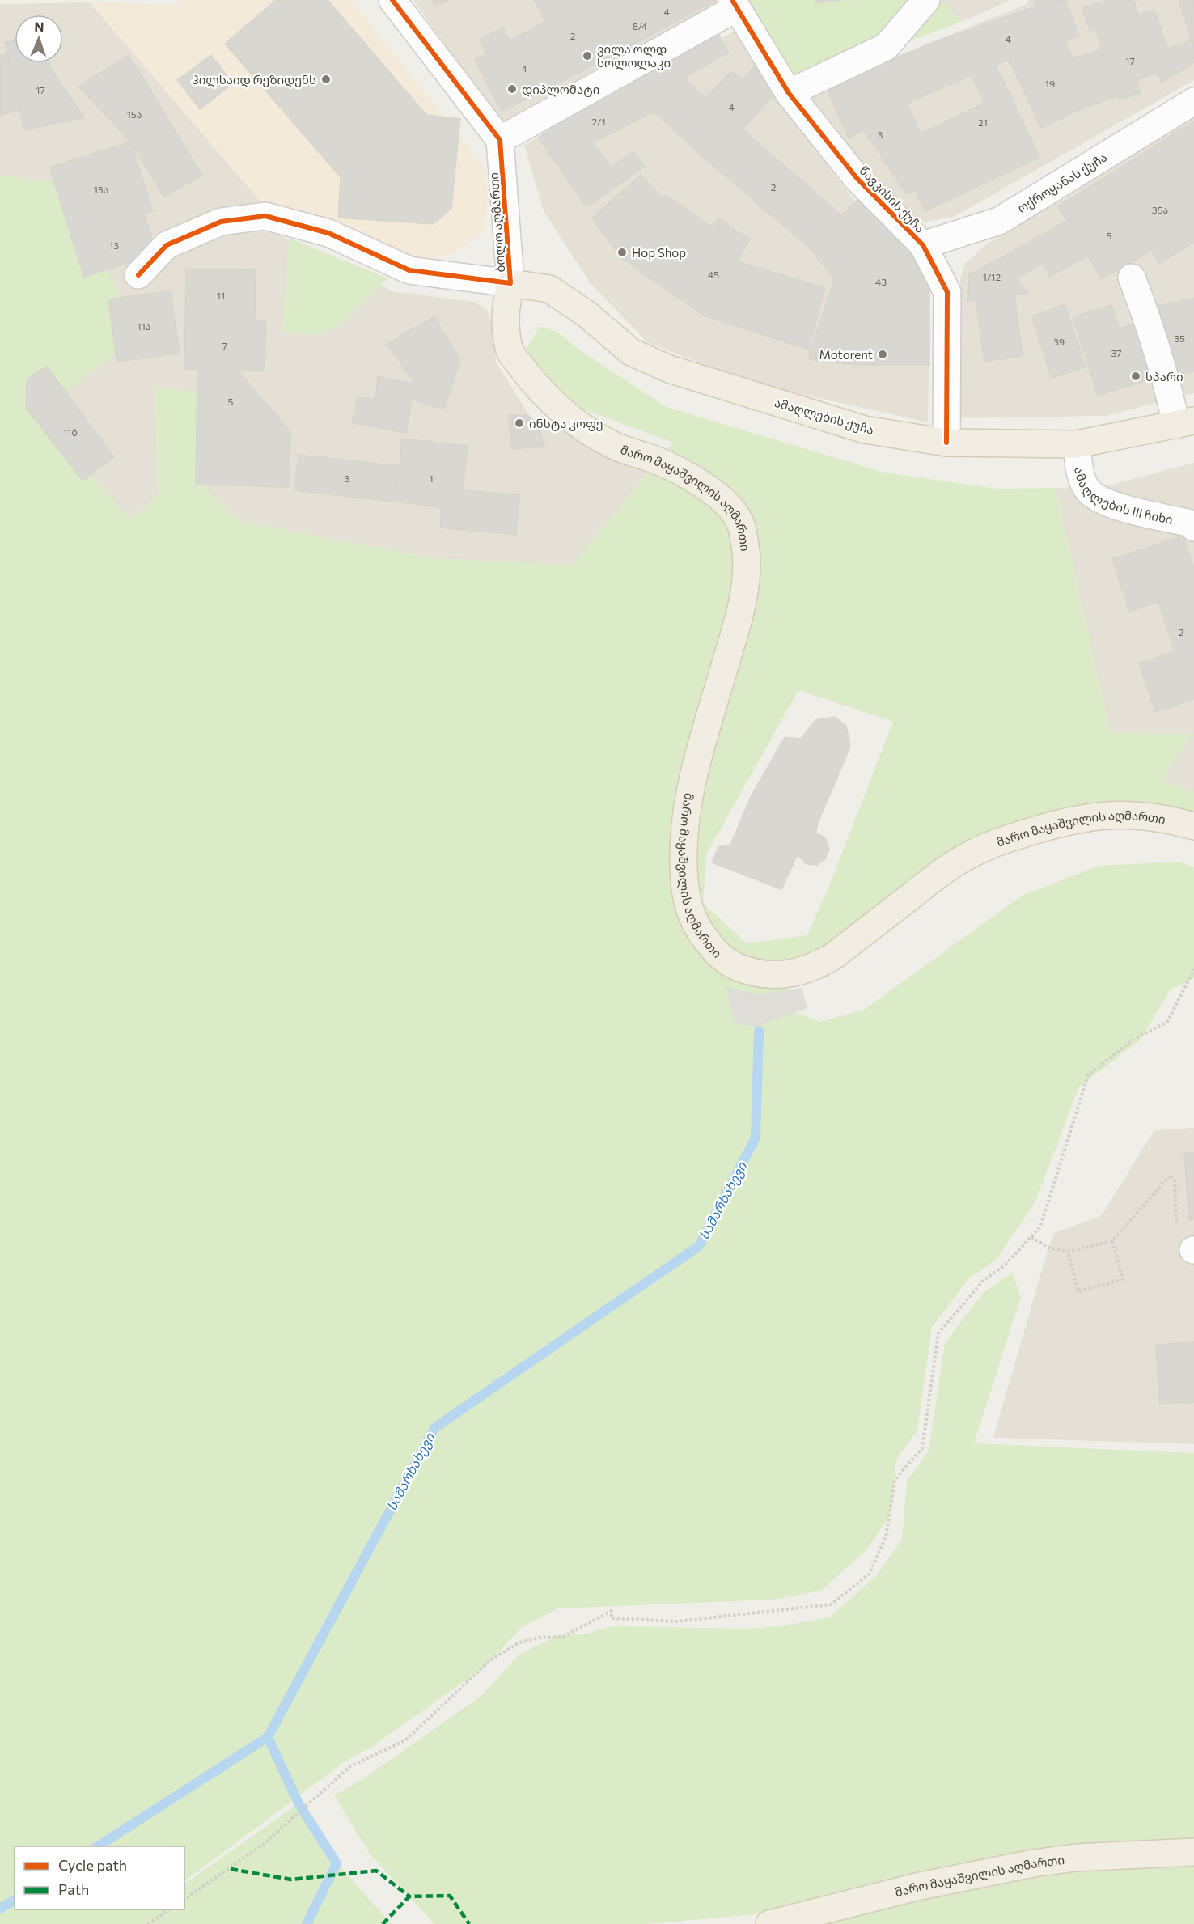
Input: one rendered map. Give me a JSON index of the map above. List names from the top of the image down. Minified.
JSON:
{"streets":{"main road":["ამაღლების ქუჩა","მარო მაყაშვილის აღმართი"],"street":["ოქროყანას ქუჩა","წავკისის ქუჩა","ბოლო აღმართი","ამაღლების III ჩიხი"]},"crossings":[["ოქროყანას ქუჩა","წავკისის ქუჩა"],["წავკისის ქუჩა","ამაღლების ქუჩა"],["ბოლო აღმართი","ამაღლების ქუჩა"],["ბოლო აღმართი","მარო მაყაშვილის აღმართი"],["ამაღლების ქუჩა","ამაღლების III ჩიხი"],["ამაღლების ქუჩა","მარო მაყაშვილის აღმართი"]],"water":["სამარხახევი"],"places":["ვილა ოლდ სოლოლაკი","ჰილსაიდ რეზიდენს","დიპლომატი","Hop Shop","Motorent","სპარი","ინსტა კოფე"],"house_numbers":["4","8/4","2","4","17","4","19","17","4","15ა","2/1","21","3","2","13ა","35ა","5","13","45","1/12","43","11","11ა","35","39","7","37","5","11ბ","3","1","2"],"legend":["Cycle path","Path"],"north":"top"}
